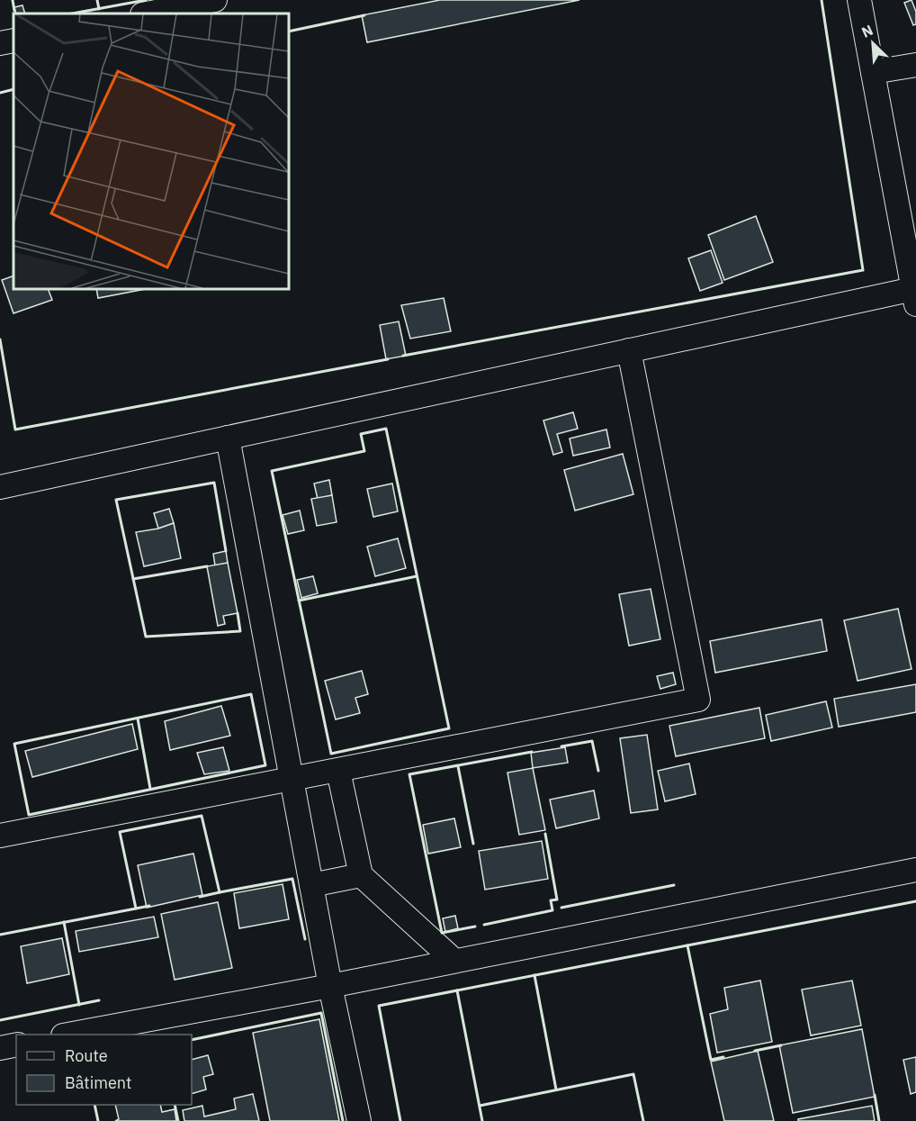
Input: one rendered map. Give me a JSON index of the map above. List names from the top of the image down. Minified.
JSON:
{"legend":["Route","Bâtiment"],"north":"top left"}
